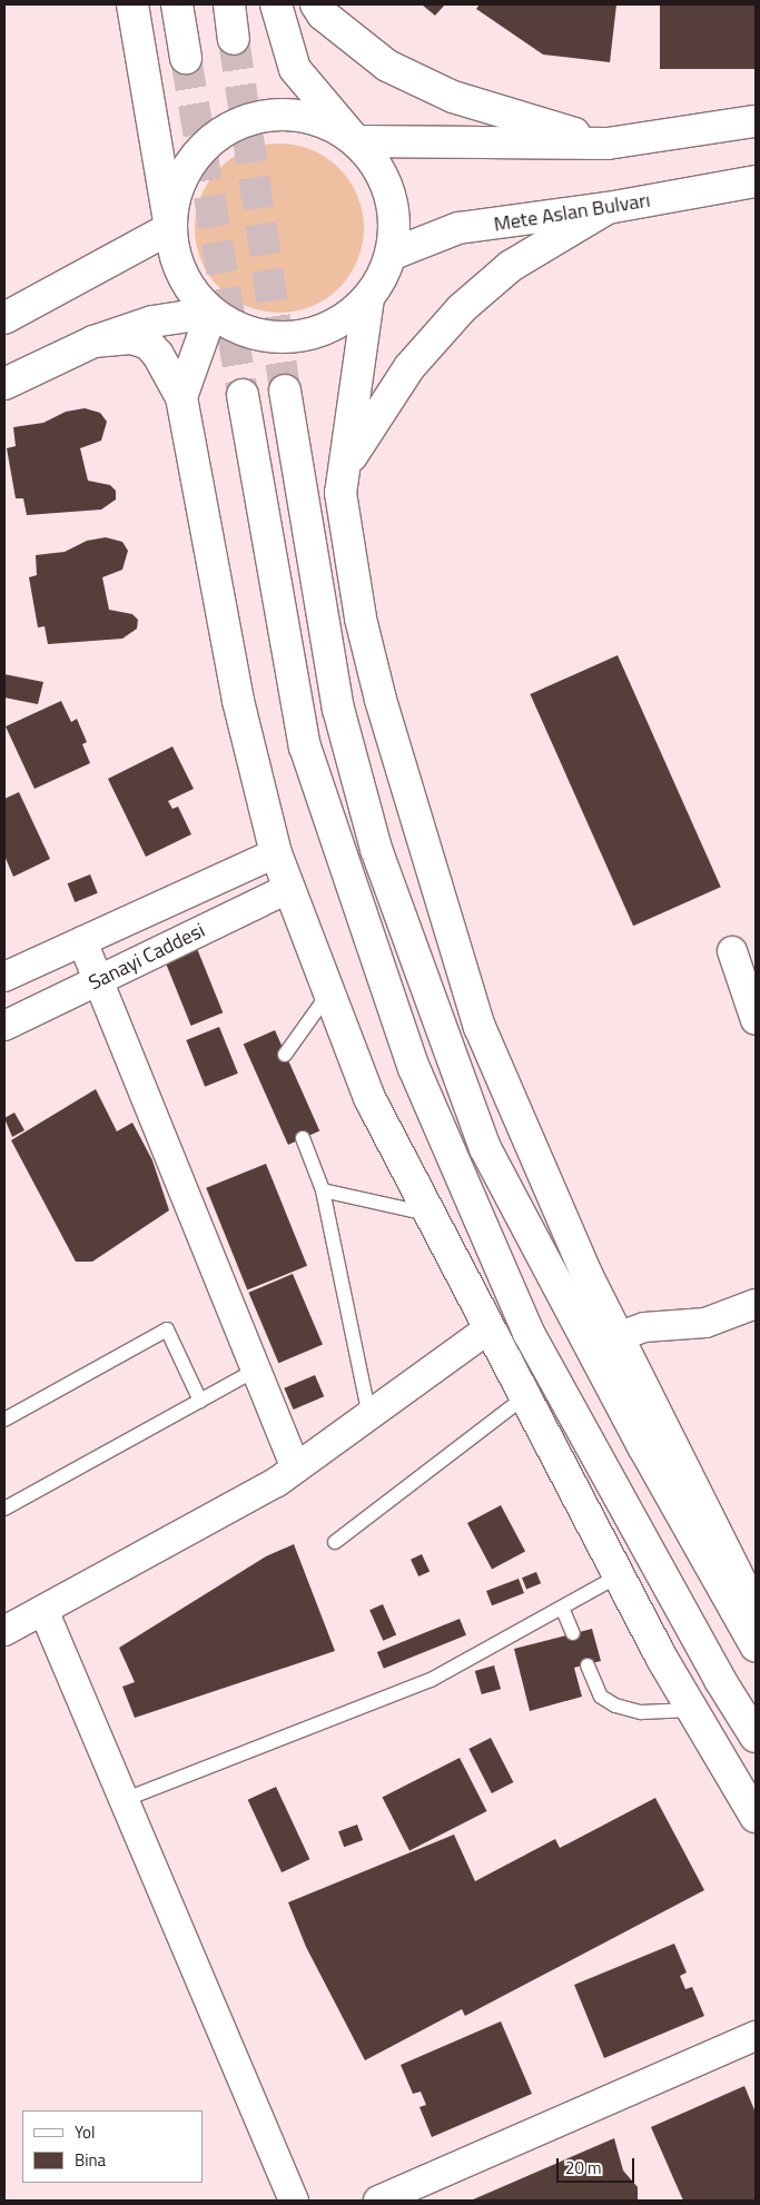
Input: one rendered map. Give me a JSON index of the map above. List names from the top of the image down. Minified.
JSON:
{"streets":{"main road":["Mete Aslan Bulvarı"],"street":["Sanayi Caddesi"]},"legend":["Yol","Bina"],"scale_bar":"20 m"}
